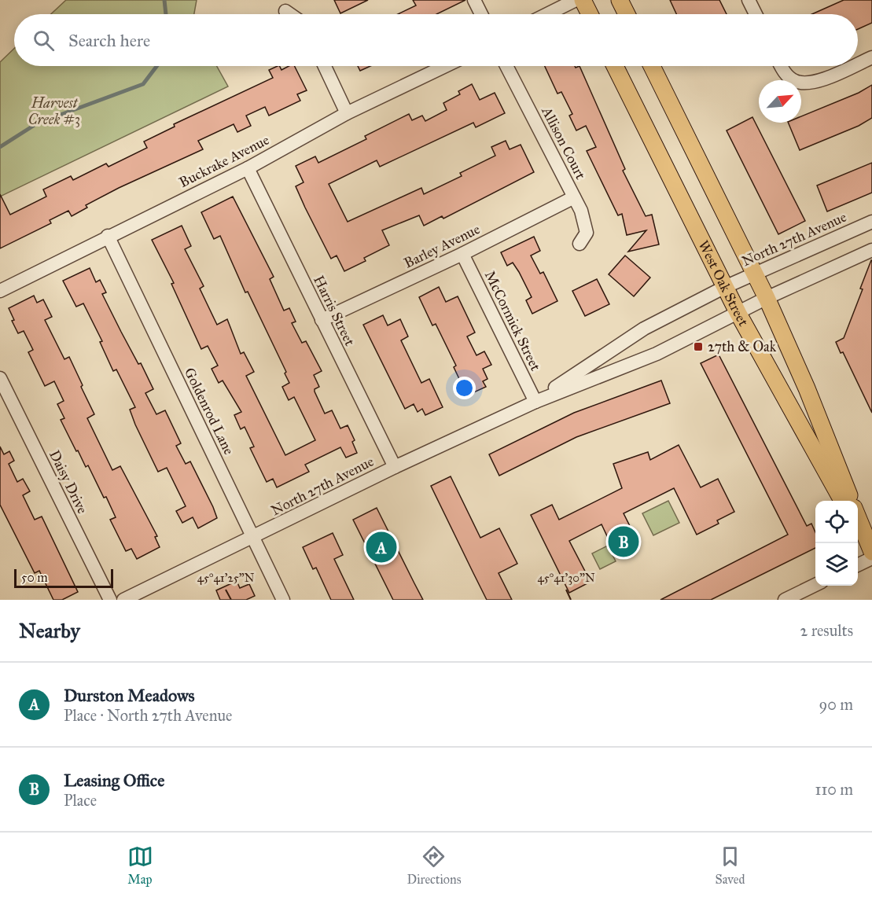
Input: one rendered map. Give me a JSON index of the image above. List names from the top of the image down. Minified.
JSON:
{"streets":{"main road":["West Oak Street"],"street":["Allison Court","Buckrake Avenue","North 27th Avenue","Barley Avenue","Harris Street","McCormick Street","Goldenrod Lane","Daisy Drive"]},"crossings":[["Allison Court","Barley Avenue"],["Buckrake Avenue","Harris Street"],["Buckrake Avenue","Goldenrod Lane"],["North 27th Avenue","West Oak Street"],["North 27th Avenue","Harris Street"],["North 27th Avenue","McCormick Street"],["North 27th Avenue","Goldenrod Lane"],["Barley Avenue","Harris Street"],["Barley Avenue","McCormick Street"]],"parks":["Harvest Creek #3"],"places":{"transit":["27th & Oak"]},"scale_bar":"50 m","north":"top right","page":{"search":"Search here","pins":["B","A"],"scale":"50 m","heading":["Nearby","2 results"],"list":[{"mark":"A","name":"Durston Meadows","note":"Place · North 27th Avenue","value":"90 m"},{"mark":"B","name":"Leasing Office","note":"Place","value":"110 m"}],"nav":["Map","Directions","Saved"]},"coordinates":["45°41'25\"N","45°41'30\"N"]}
